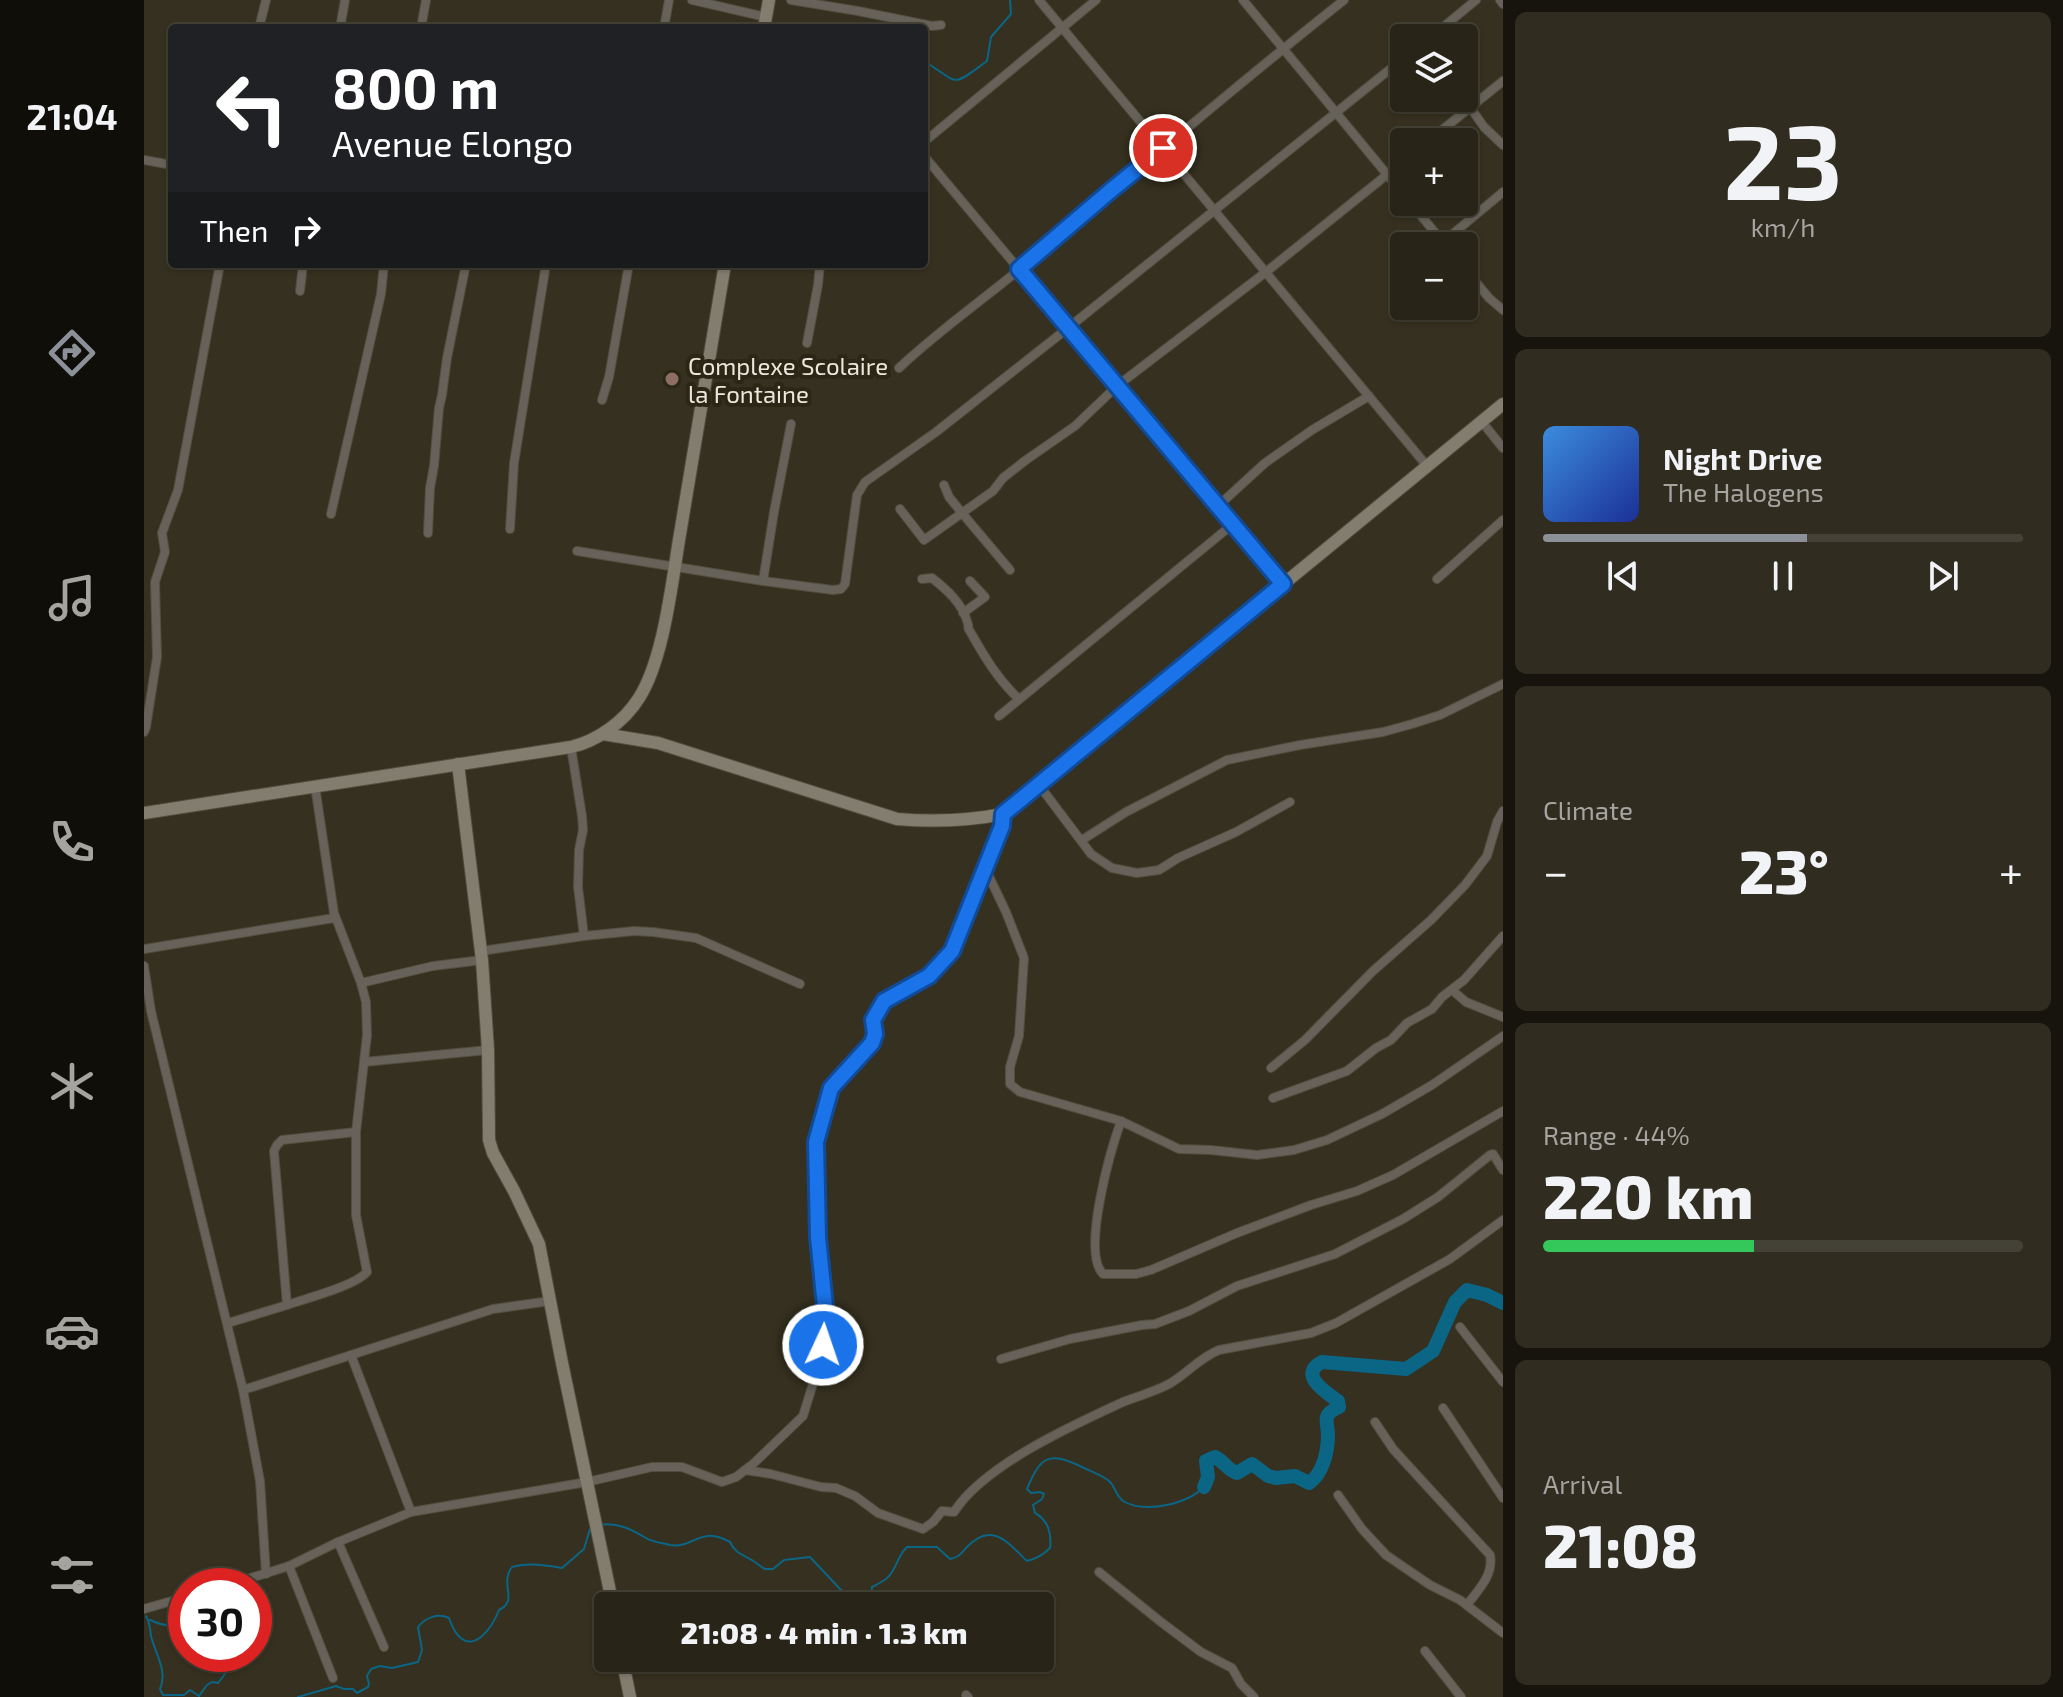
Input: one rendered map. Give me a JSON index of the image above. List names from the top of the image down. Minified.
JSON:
{"places":["Complexe Scolaire la Fontaine"],"page":{"tabs":"21:04","tile":[["23","km/h"],"Climate",["Range · 44%","220 km"],["Arrival","21:08"]],"map_buttons":["+","−"],"turn":["800 m","Avenue Elongo"],"then":"Then","song":["Night Drive","The Halogens"],"heat":["−","23°","+"],"limit":"30","trip":"21:08 · 4 min · 1.3 km"}}
